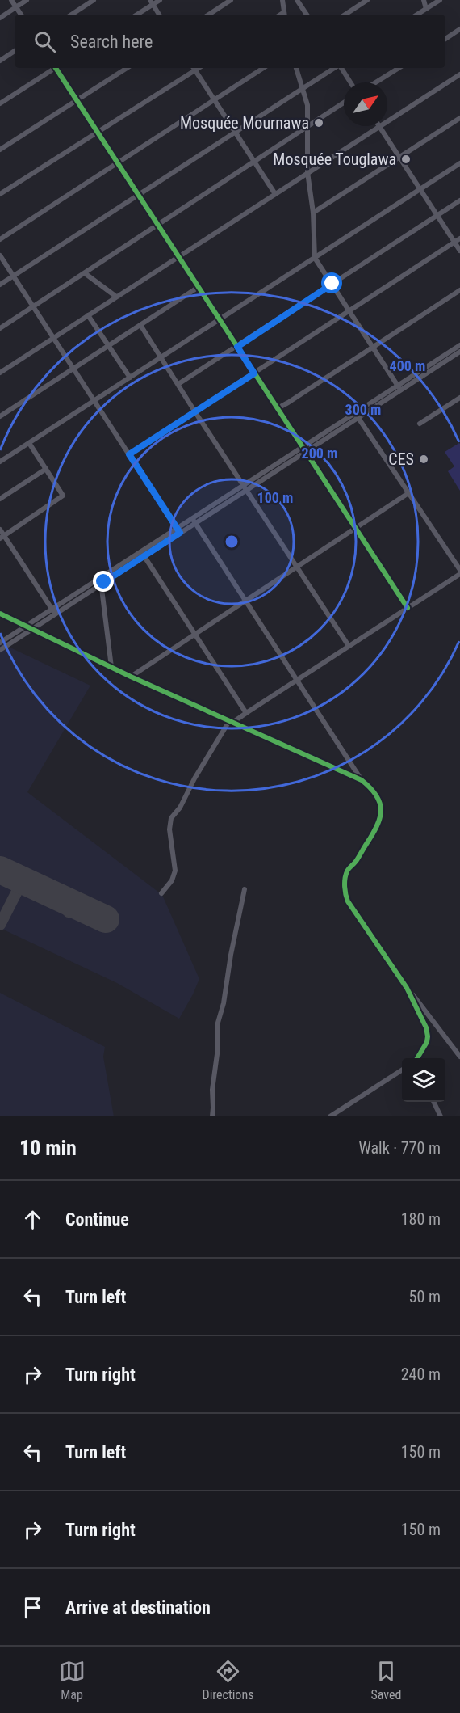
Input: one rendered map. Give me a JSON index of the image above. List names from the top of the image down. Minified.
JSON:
{"places":["Mosquée Mournawa","Mosquée Touglawa","CES"],"north":"top right","page":{"search":"Search here","heading":["10 min","Walk · 770 m"],"list":[["Continue","180 m"],["Turn left","50 m"],["Turn right","240 m"],["Turn left","150 m"],["Turn right","150 m"],"Arrive at destination"],"nav":["Map","Directions","Saved"]},"rings":["400 m","300 m","200 m","100 m"]}
